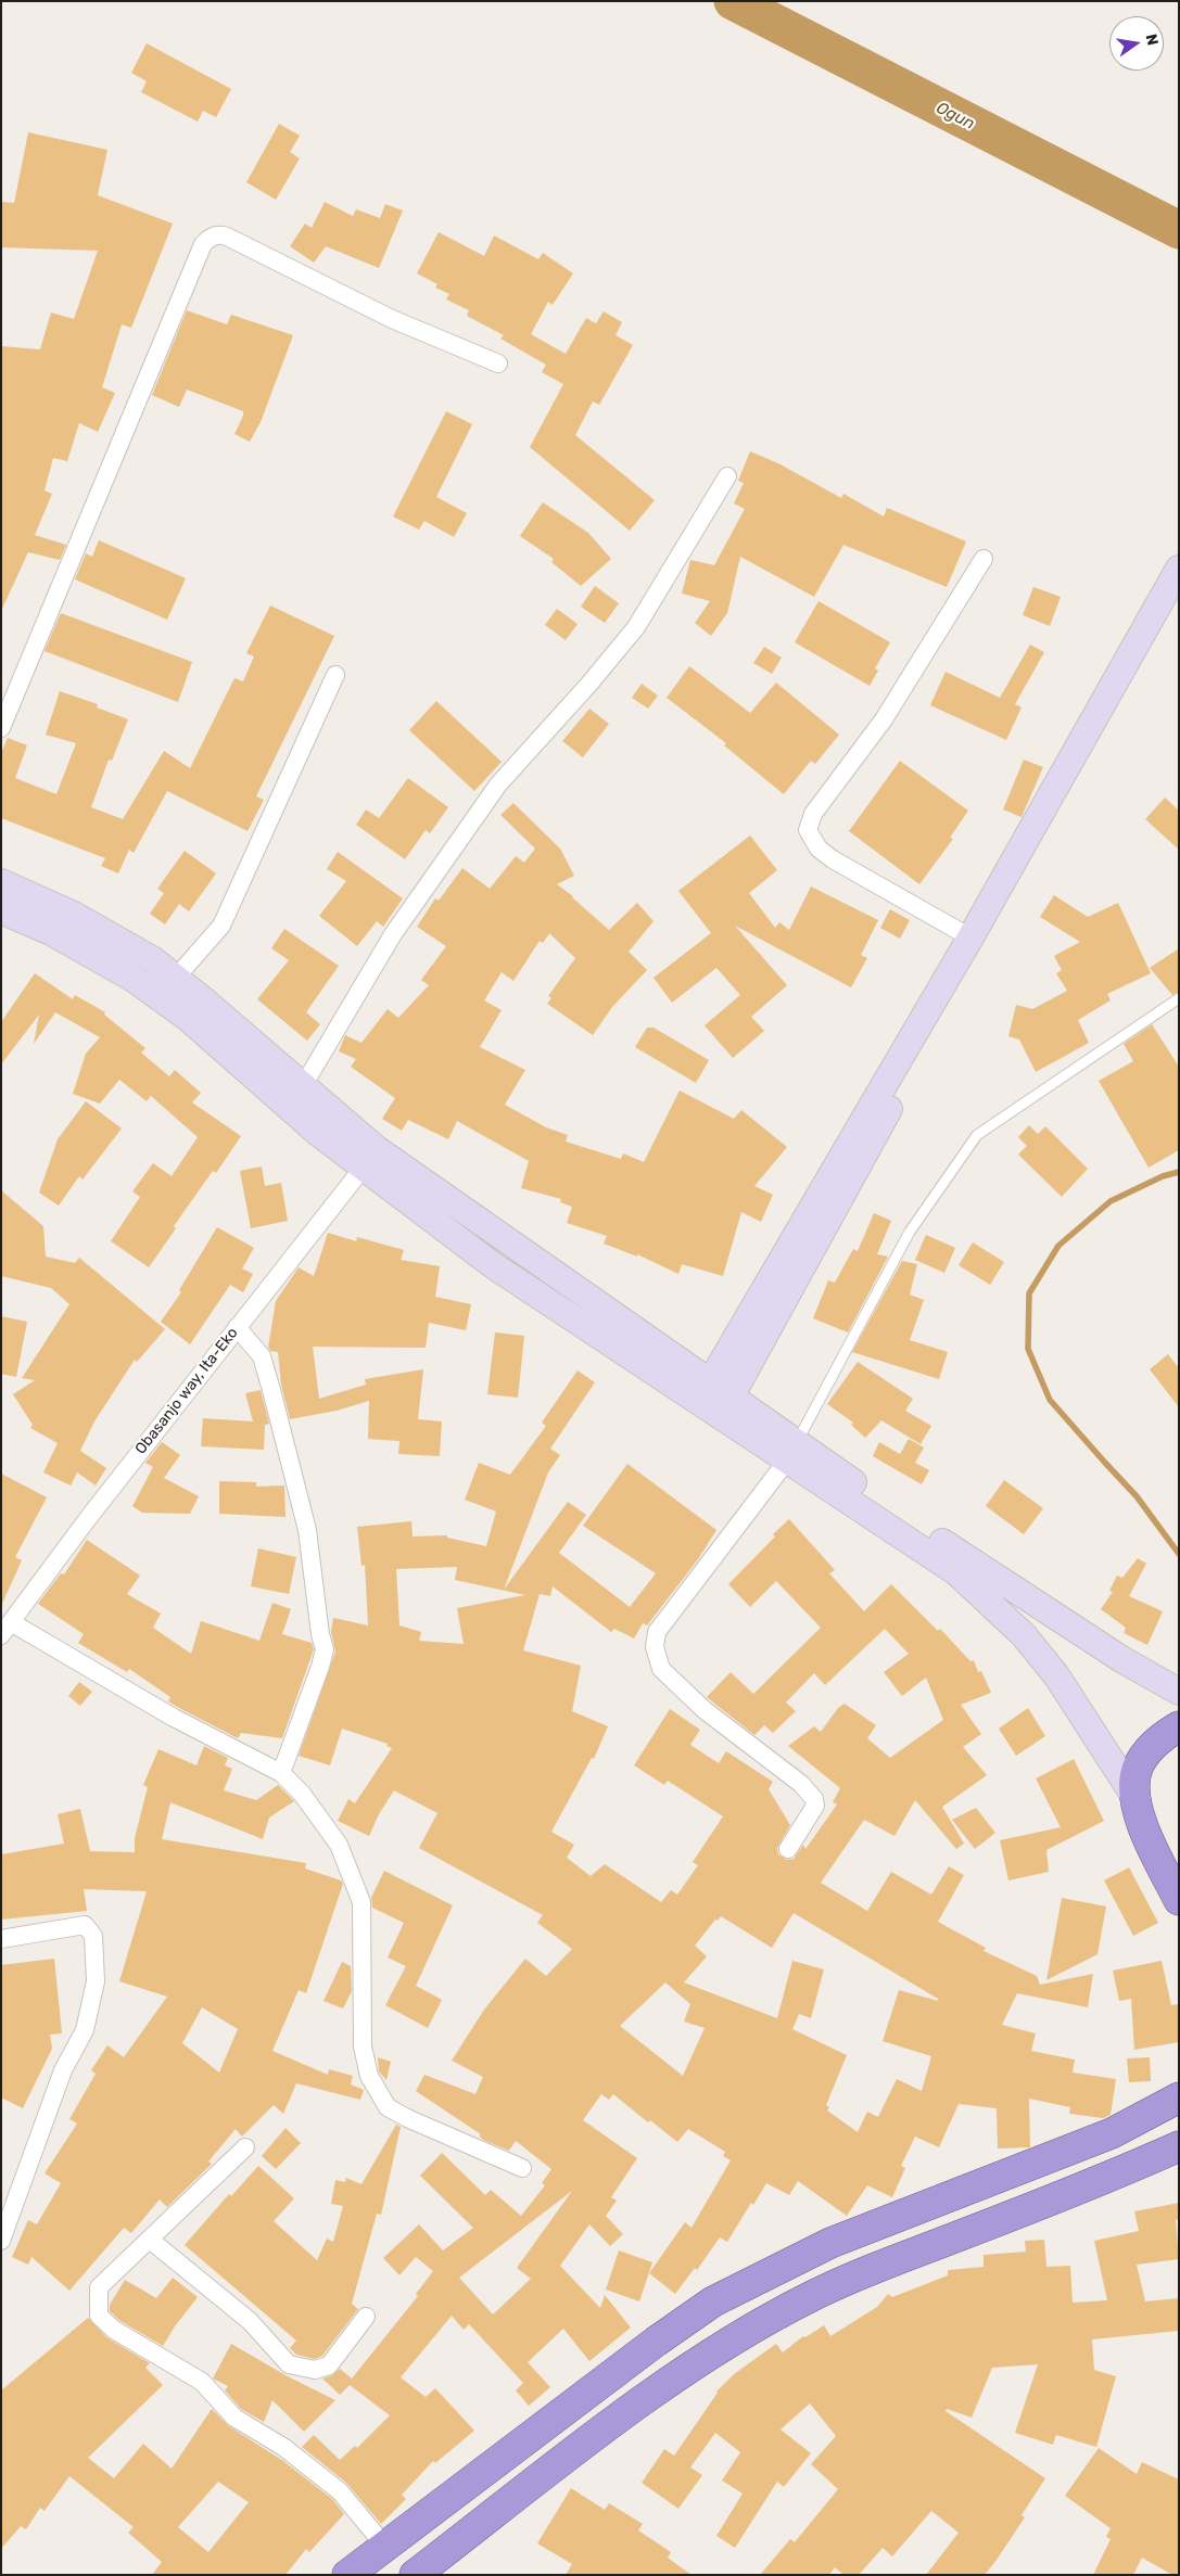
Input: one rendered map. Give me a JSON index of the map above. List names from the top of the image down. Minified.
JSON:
{"streets":{"street":["Obasanjo way, Ita-Eko"]},"water":["Ogun"],"north":"right"}
